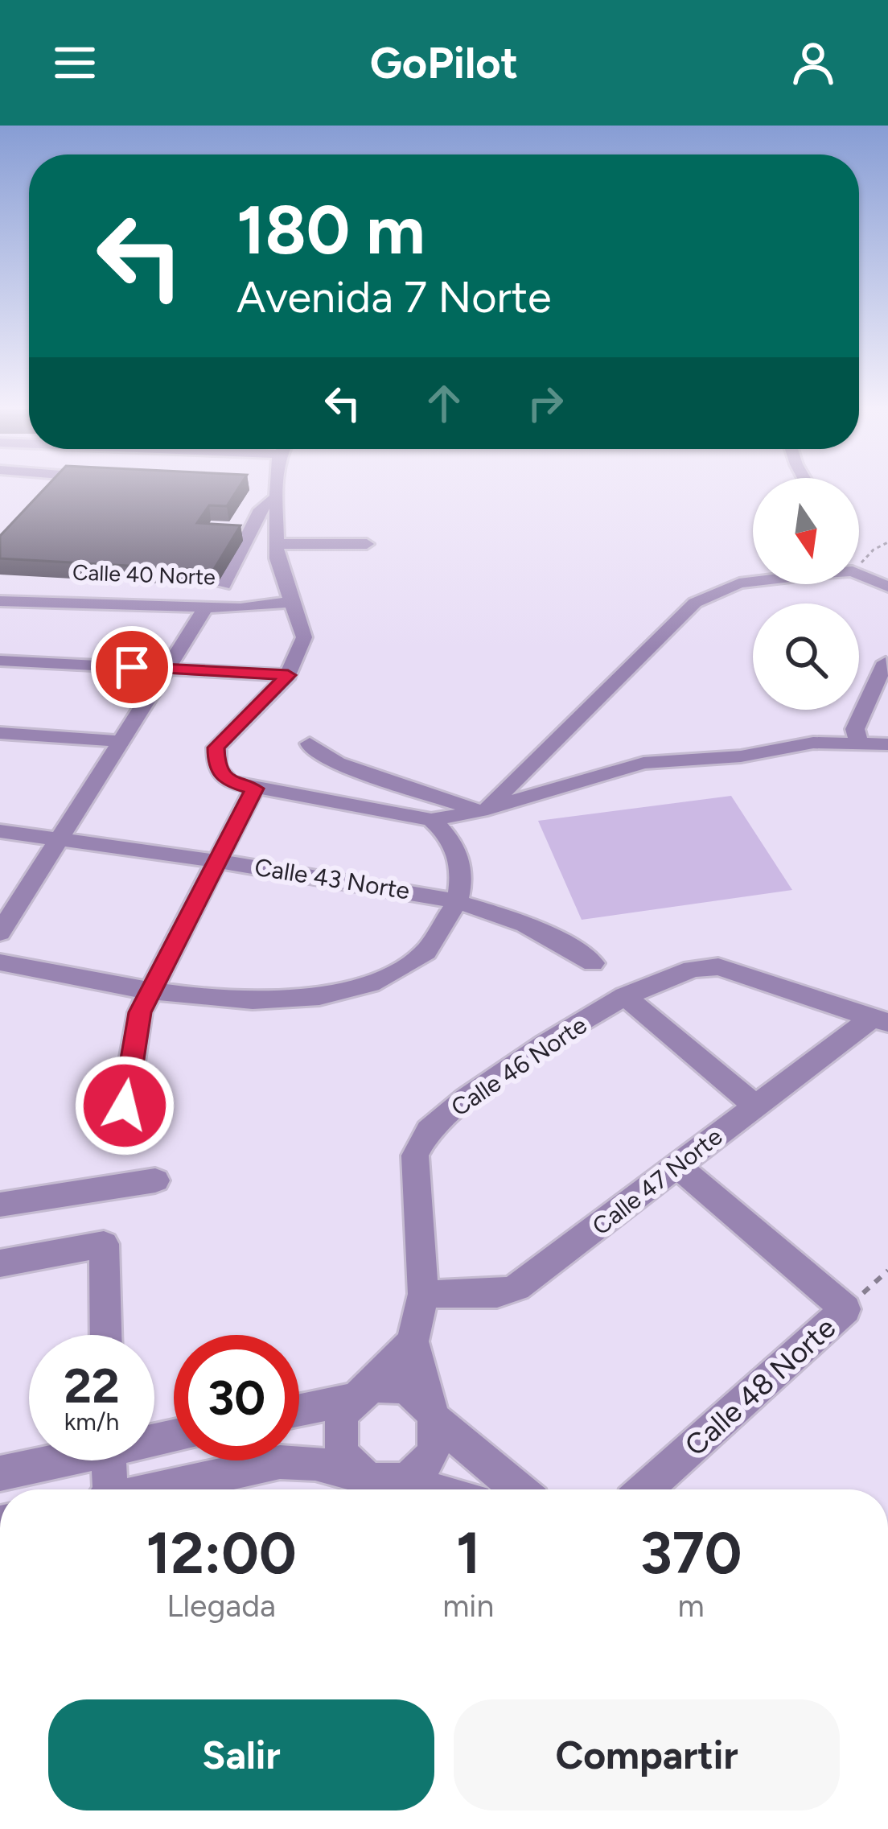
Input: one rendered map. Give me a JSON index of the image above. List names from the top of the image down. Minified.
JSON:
{"streets":{"street":["Calle 40 Norte","Calle 43 Norte","Calle 46 Norte","Calle 47 Norte","Calle 48 Norte"]},"crossings":[["Calle 46 Norte","Calle 47 Norte"]],"north":"bottom","page":{"header":"GoPilot","turn":["180 m","Avenida 7 Norte"],"speed":"22 km/h","limit":"30","eta":["12:00","Llegada","1","min","370","m"],"buttons":["Salir","Compartir"]}}
